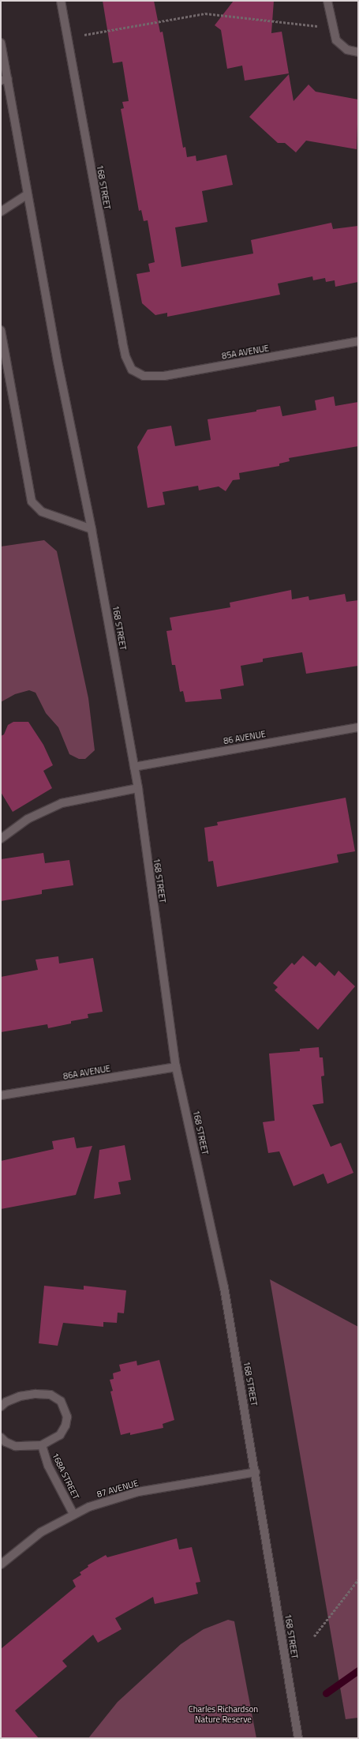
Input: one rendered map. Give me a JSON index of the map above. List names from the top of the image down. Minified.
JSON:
{"streets":{"street":["168 STREET","85A AVENUE","86 AVENUE","86A AVENUE","168A STREET","87 AVENUE"]},"crossings":[["168 STREET","85A AVENUE"],["168 STREET","86 AVENUE"],["168 STREET","86A AVENUE"],["168 STREET","87 AVENUE"],["168A STREET","87 AVENUE"]],"parks":["Charles Richardson Nature Reserve"]}
